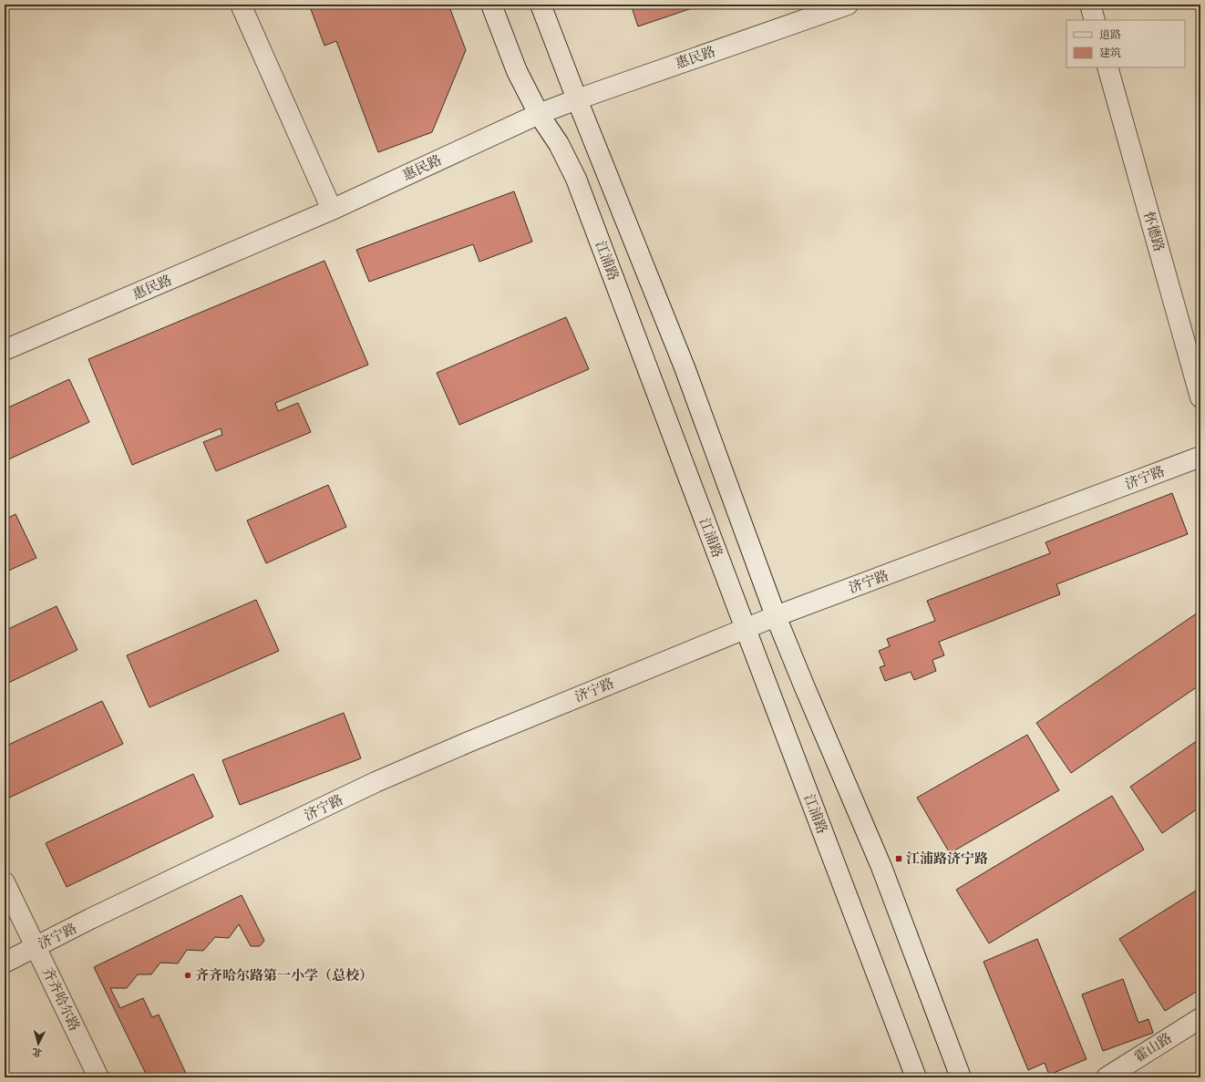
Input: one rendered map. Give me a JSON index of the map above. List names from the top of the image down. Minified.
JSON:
{"streets":{"street":["惠民路","怀德路","江浦路","济宁路","齐齐哈尔路","霍山路"]},"crossings":[["惠民路","江浦路"],["江浦路","济宁路"],["济宁路","齐齐哈尔路"]],"places":{"transit":["江浦路济宁路"],"other":["齐齐哈尔路第一小学（总校）"]},"legend":["道路","建筑"],"north":"bottom"}
